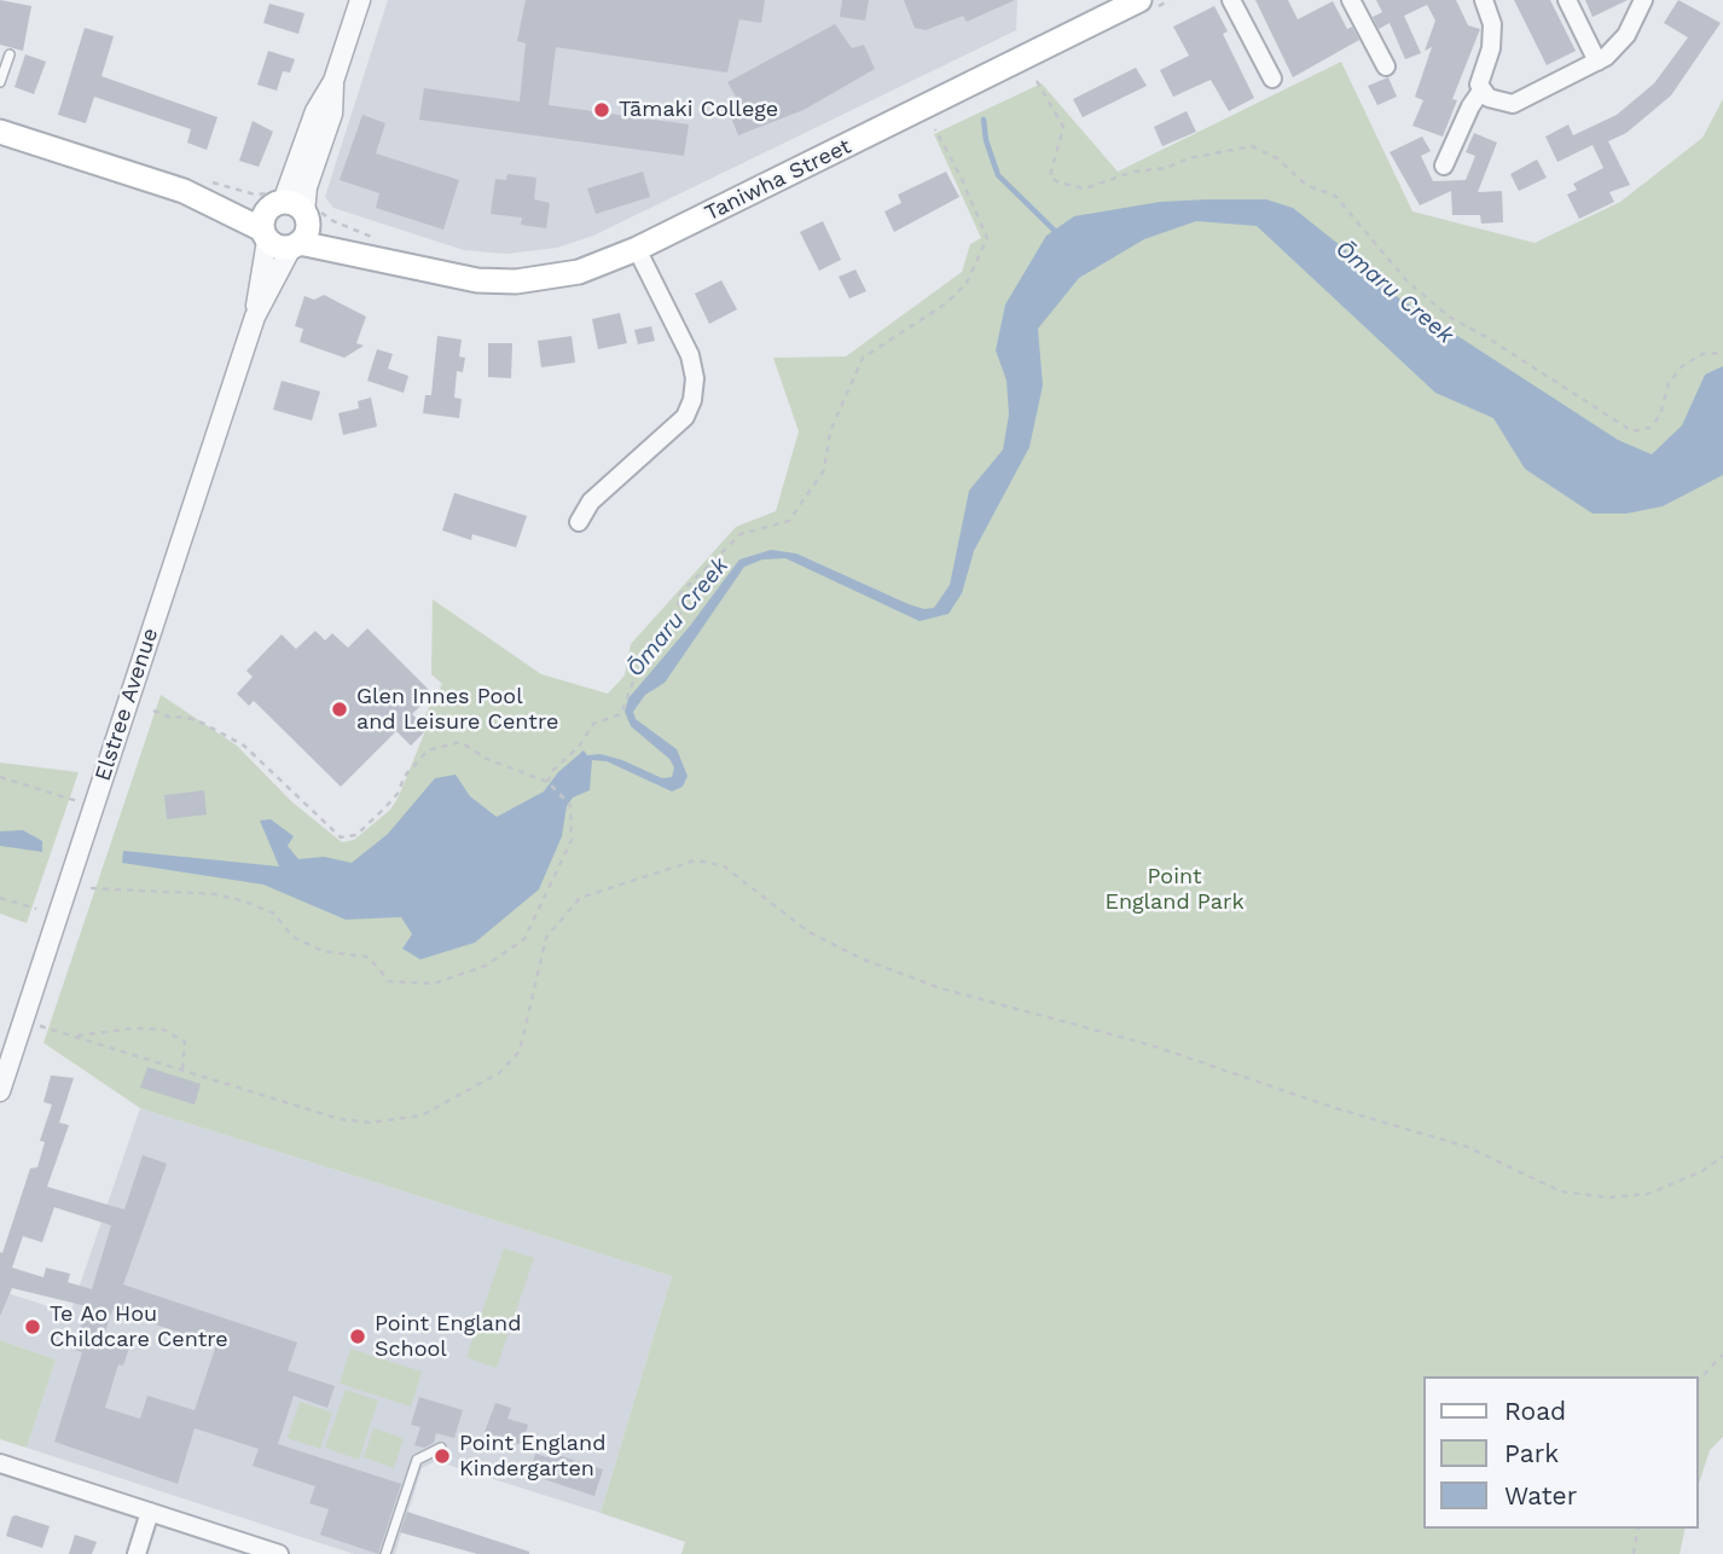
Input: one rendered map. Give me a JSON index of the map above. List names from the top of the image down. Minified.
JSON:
{"streets":{"main road":["Taniwha Street"],"street":["Elstree Avenue"]},"crossings":[["Taniwha Street","Elstree Avenue"]],"water":["Ōmaru Creek"],"parks":["Point England Park"],"places":["Tāmaki College","Glen Innes Pool and Leisure Centre","Te Ao Hou Childcare Centre","Point England School","Point England Kindergarten"],"legend":["Road","Park","Water"]}
